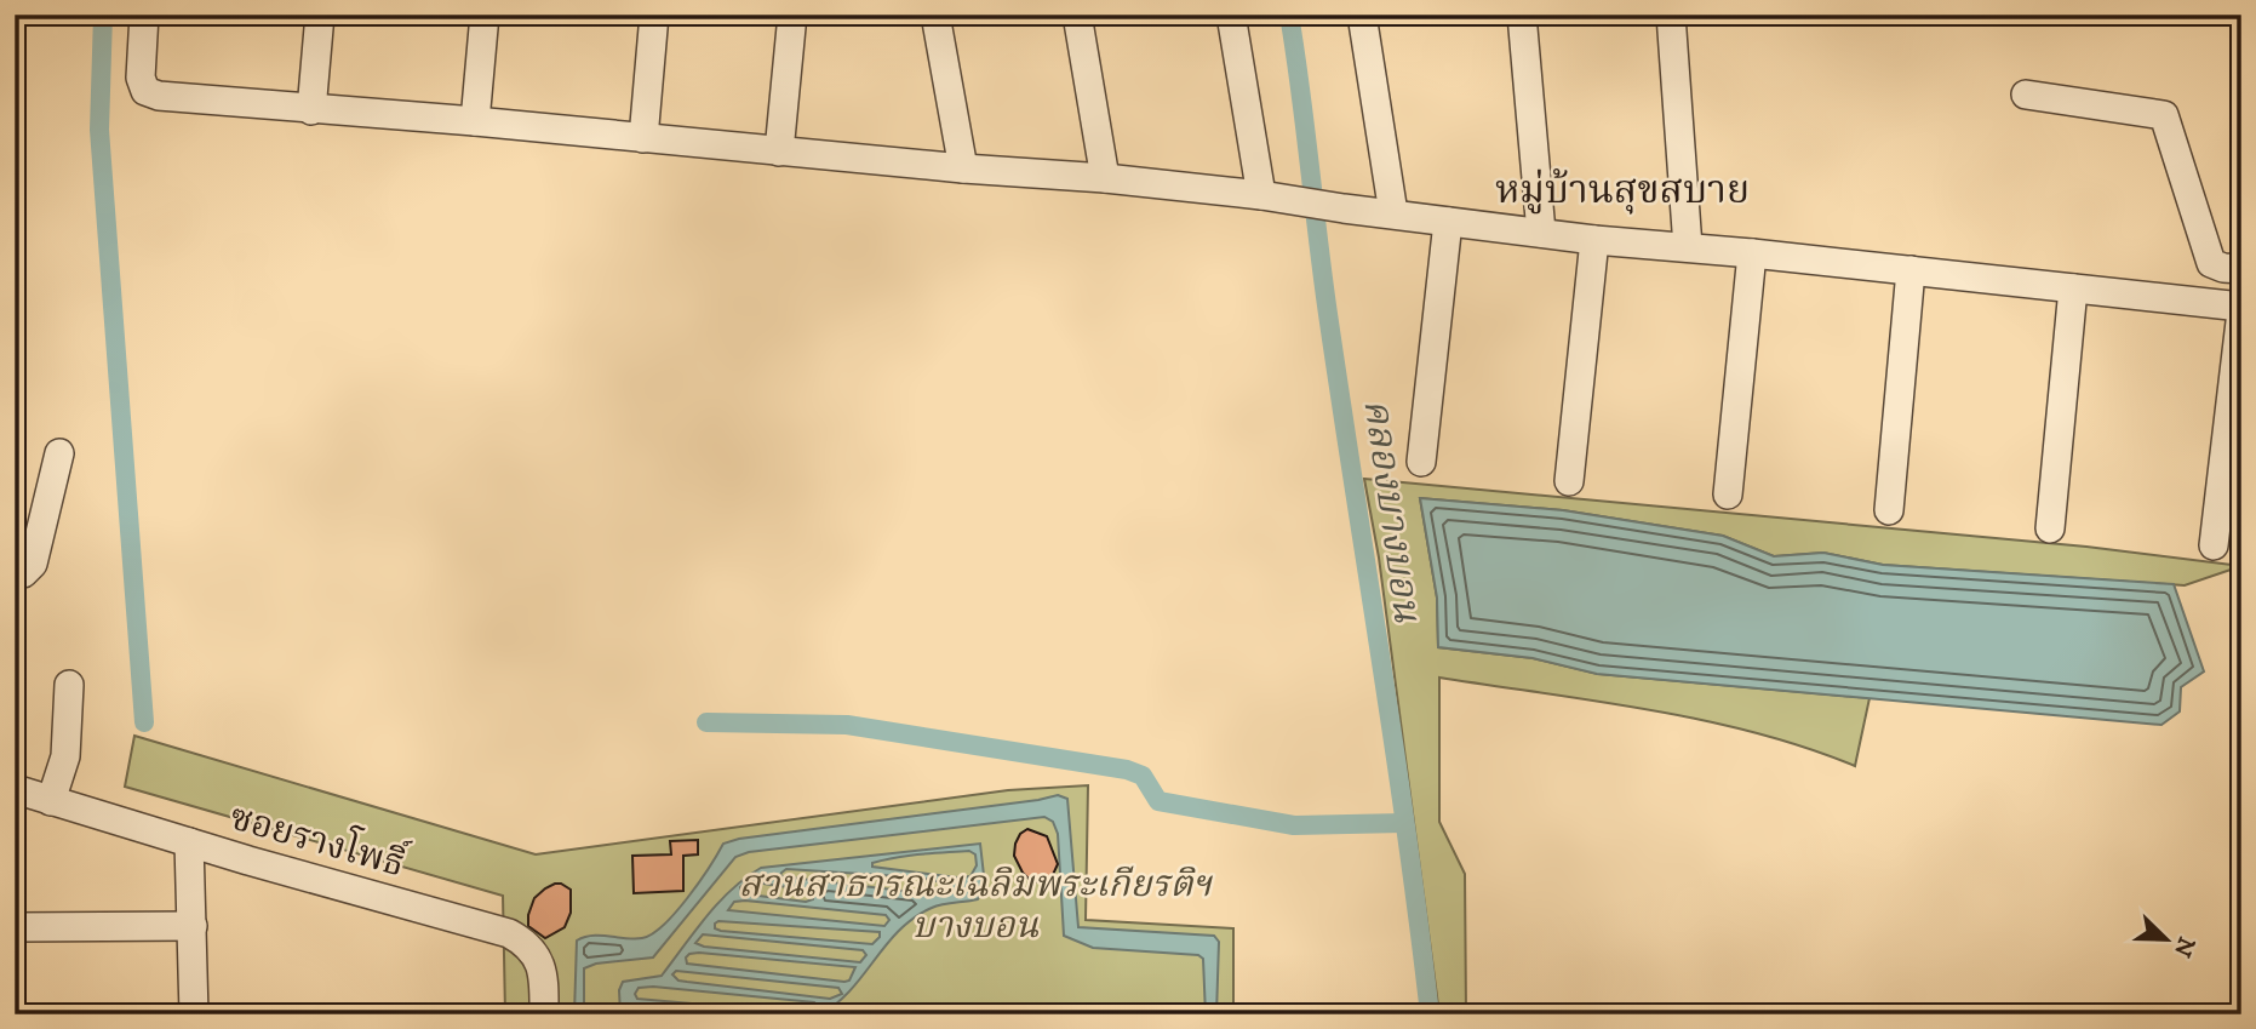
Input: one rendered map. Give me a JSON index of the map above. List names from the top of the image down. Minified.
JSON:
{"streets":{"street":["ซอยรางโพธิ์"]},"districts":["หมู่บ้านสุขสบาย"],"water":["คลองบางบอน"],"parks":["สวนสาธารณะเฉลิมพระเกียรติฯ บางบอน"],"north":"bottom right"}
